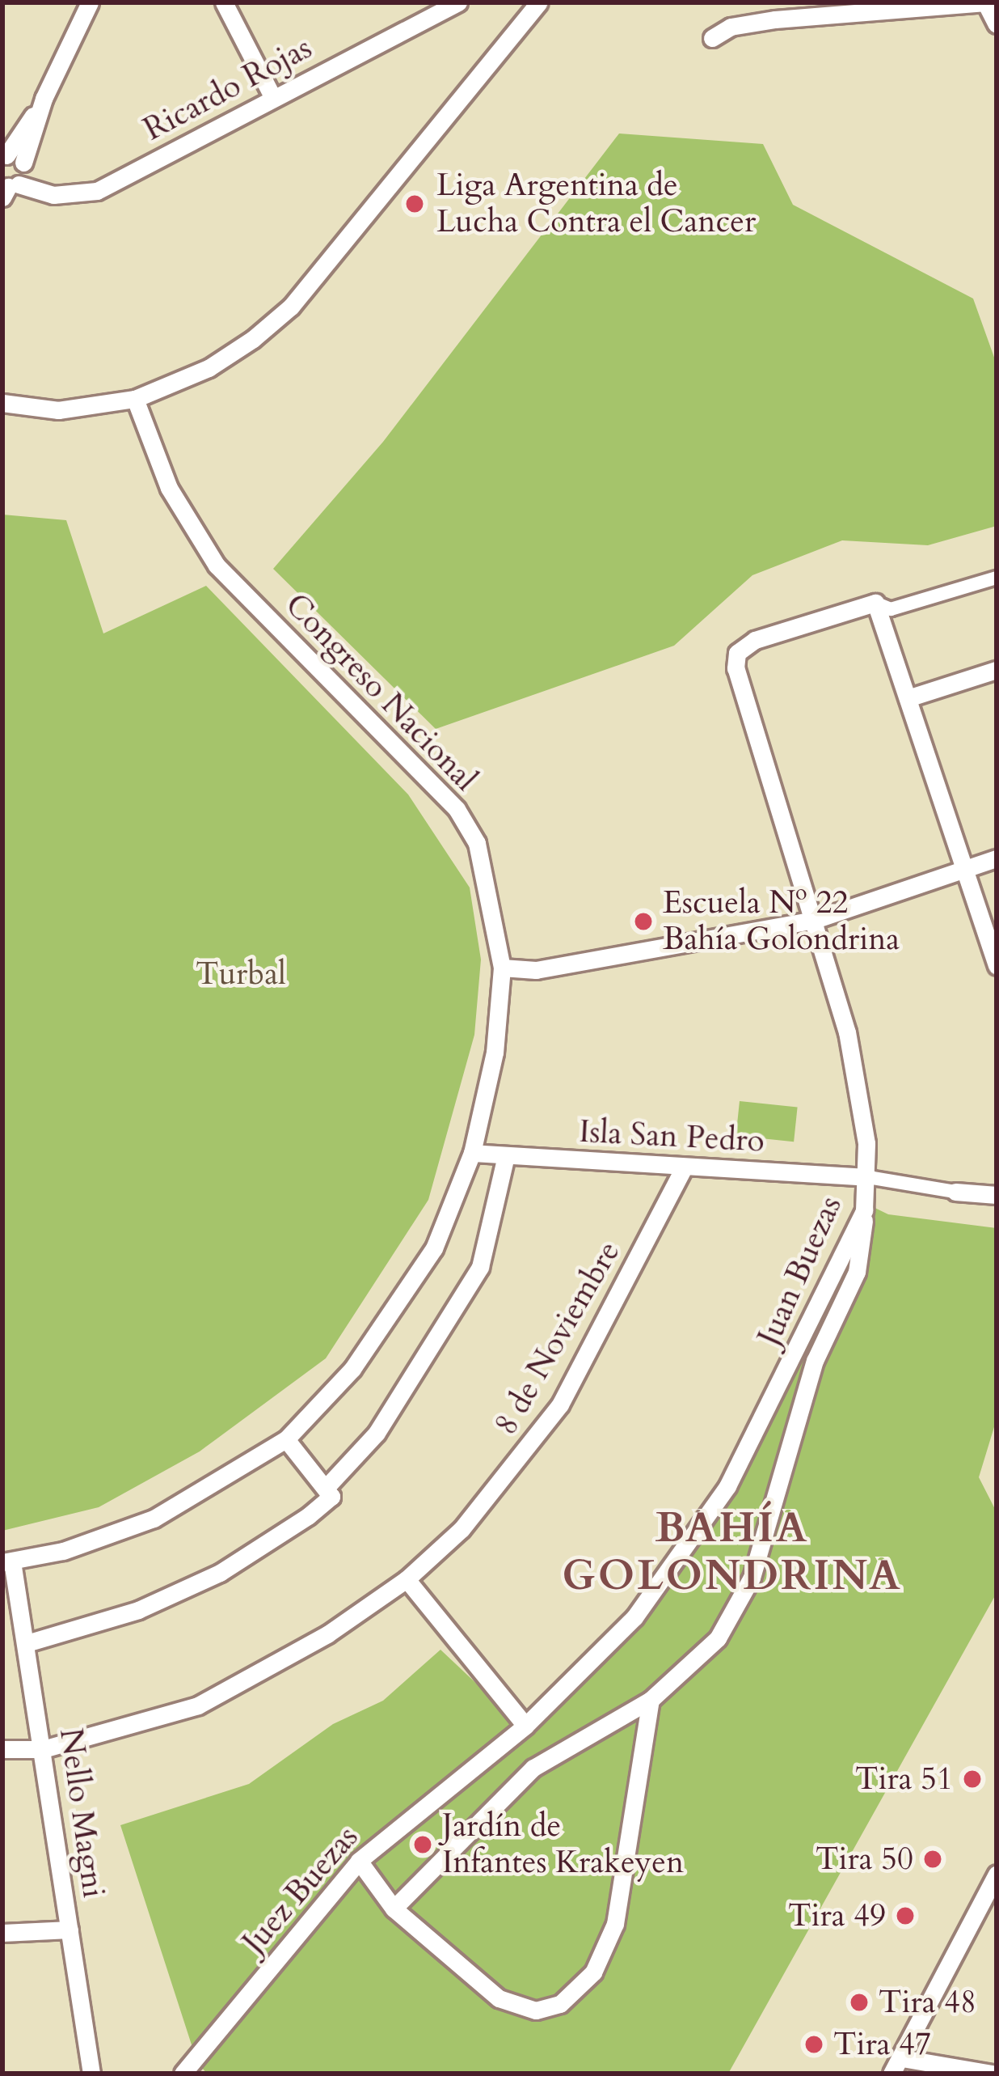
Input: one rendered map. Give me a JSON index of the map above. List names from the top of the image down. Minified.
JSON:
{"streets":{"street":["Ricardo Rojas","Congreso Nacional","Isla San Pedro","Juan Buezas","8 de Noviembre","Nello Magni","Juez Buezas"]},"crossings":[["Congreso Nacional","Isla San Pedro"],["Congreso Nacional","Nello Magni"],["Isla San Pedro","Juan Buezas"],["Isla San Pedro","8 de Noviembre"],["Juan Buezas","Juez Buezas"],["8 de Noviembre","Nello Magni"]],"districts":["BAHÍA GOLONDRINA"],"parks":["Turbal"],"places":["Liga Argentina de Lucha Contra el Cancer","Escuela Nº 22 Bahía Golondrina","Tira 51","Jardín de Infantes Krakeyen","Tira 50","Tira 49","Tira 48","Tira 47"]}
